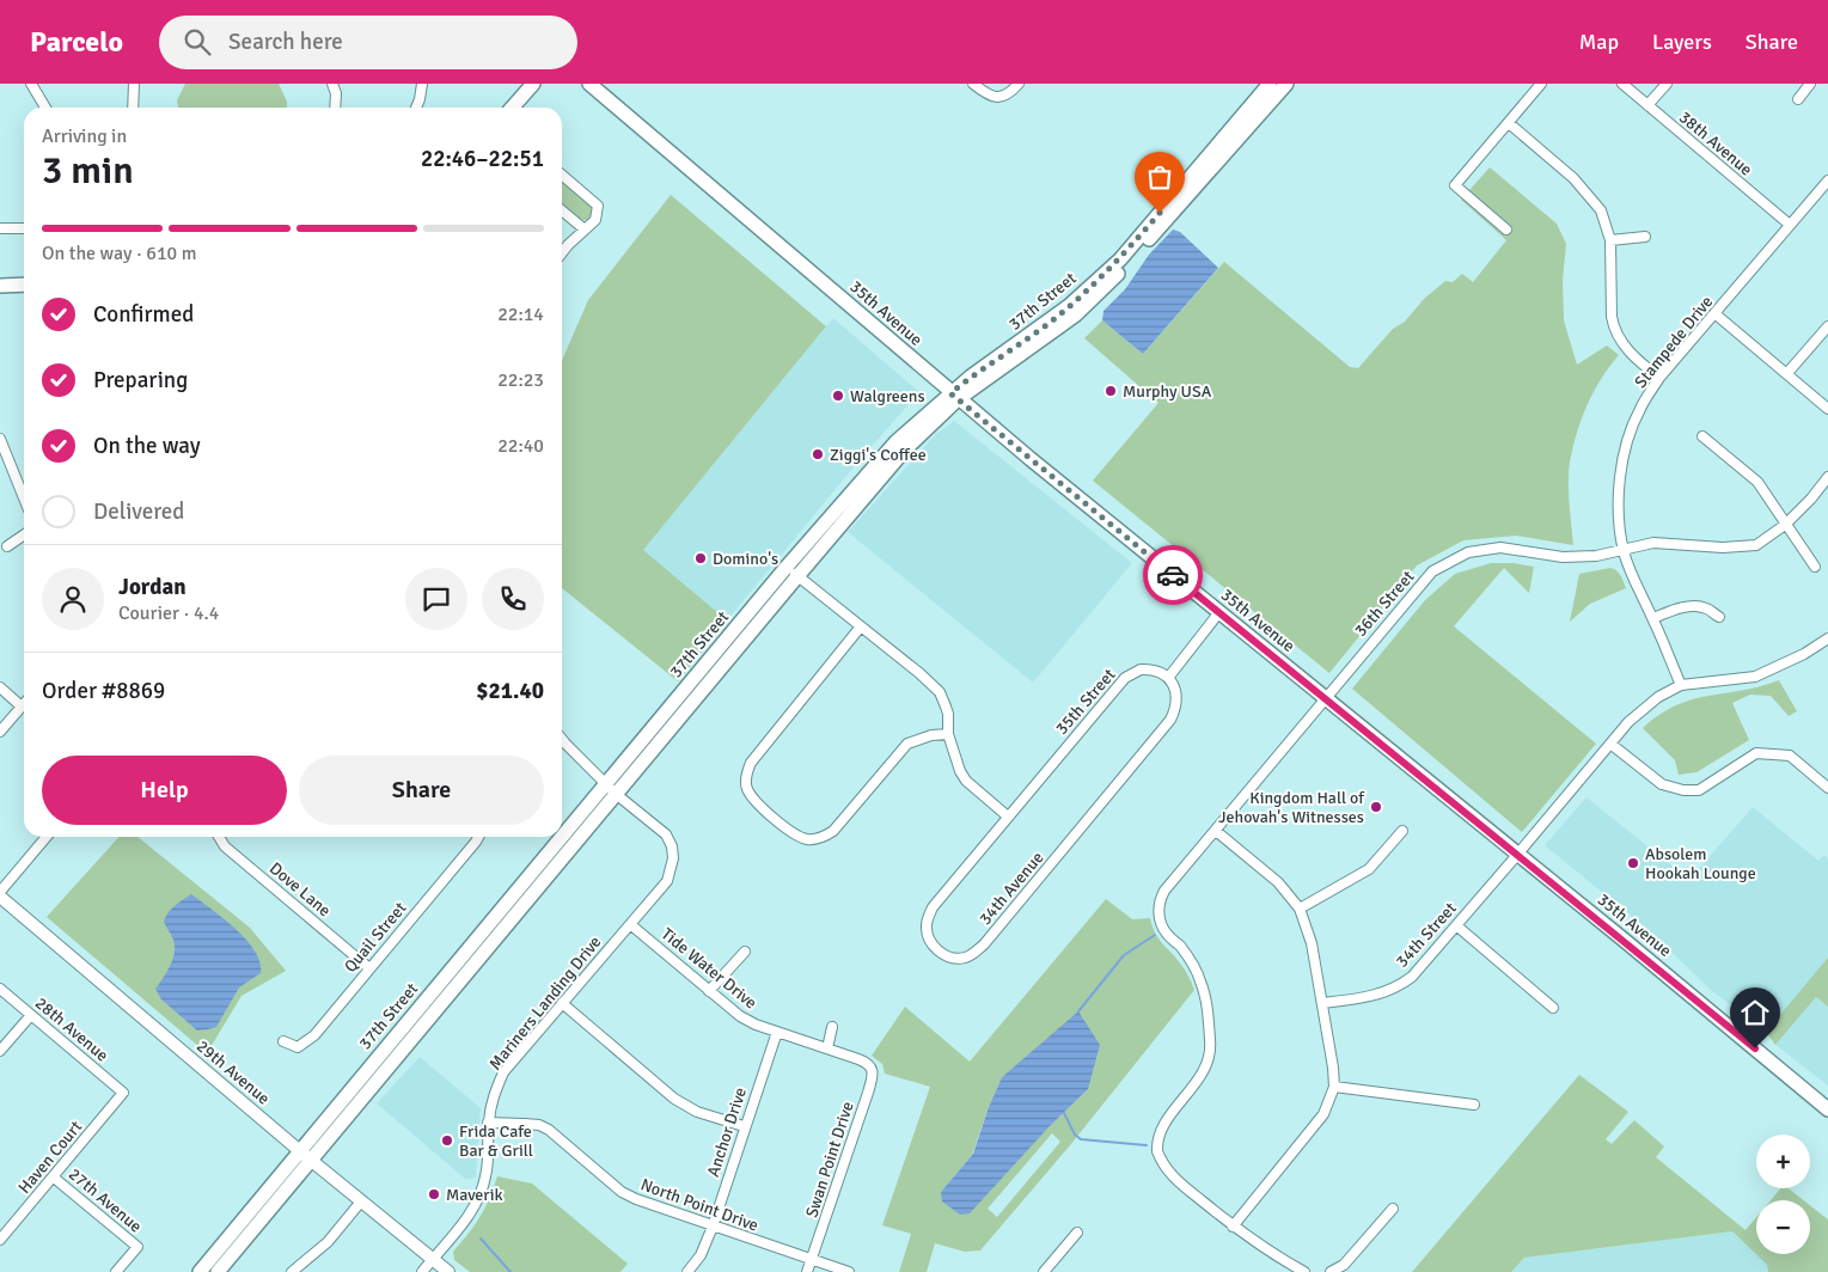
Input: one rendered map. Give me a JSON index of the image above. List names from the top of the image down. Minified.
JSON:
{"streets":{"main road":["37th Street","35th Avenue"],"street":["38th Avenue","Stampede Drive","36th Street","35th Street","34th Avenue","Dove Lane","34th Street","Quail Street","Tide Water Drive","Mariners Landing Drive","28th Avenue","29th Avenue","Anchor Drive","Haven Court","Swan Point Drive","27th Avenue","North Point Drive"]},"crossings":[["38th Avenue","Stampede Drive"],["37th Street","35th Avenue"],["37th Street","Mariners Landing Drive"],["37th Street","29th Avenue"],["35th Avenue","36th Street"],["35th Avenue","34th Street"],["Stampede Drive","36th Street"],["Stampede Drive","34th Street"],["35th Street","34th Avenue"],["Dove Lane","Quail Street"],["Tide Water Drive","Mariners Landing Drive"],["Tide Water Drive","Anchor Drive"],["Tide Water Drive","Swan Point Drive"],["Mariners Landing Drive","29th Avenue"],["Mariners Landing Drive","North Point Drive"],["28th Avenue","Haven Court"],["Anchor Drive","North Point Drive"],["Haven Court","27th Avenue"],["Swan Point Drive","North Point Drive"]],"places":["Murphy USA","Walgreens","Ziggi's Coffee","Domino's","Kingdom Hall of Jehovah's Witnesses","Absolem Hookah Lounge","Frida Cafe Bar & Grill","Maverik"],"page":{"header":"Parcelo","search":"Search here","nav":["Map","Layers","Share"],"heading":["3 min","Arriving in","22:46–22:51"],"panel":["Jordan","Courier · 4.4","Order #8869","$21.40"],"bar":"On the way · 610 m","list":[["Confirmed","22:14"],["Preparing","22:23"],["On the way","22:40"],"Delivered"],"buttons":["Help","Share"],"map_buttons":["+","−"]}}
